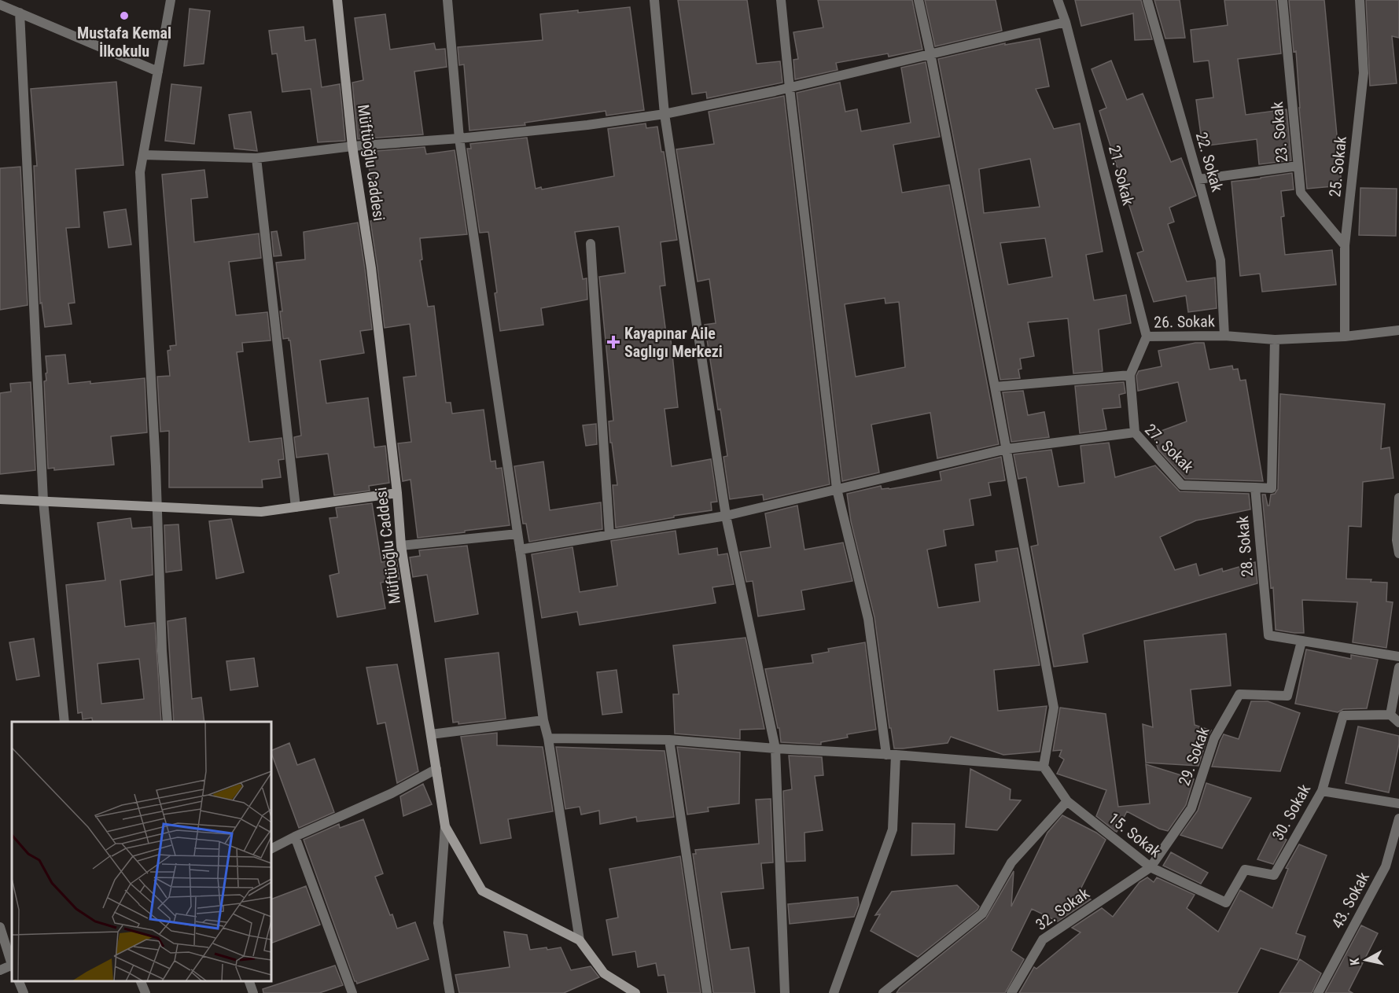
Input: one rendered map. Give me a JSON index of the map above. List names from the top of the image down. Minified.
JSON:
{"streets":{"street":["23. Sokak","22. Sokak","Müftüoğlu Caddesi","25. Sokak","21. Sokak","26. Sokak","27. Sokak","28. Sokak","29. Sokak","30. Sokak","15. Sokak","43. Sokak","32. Sokak"]},"crossings":[["23. Sokak","25. Sokak"],["22. Sokak","26. Sokak"],["25. Sokak","26. Sokak"],["21. Sokak","26. Sokak"],["27. Sokak","28. Sokak"],["28. Sokak","29. Sokak"],["29. Sokak","15. Sokak"],["29. Sokak","32. Sokak"],["30. Sokak","15. Sokak"],["15. Sokak","32. Sokak"]],"places":{"other":["Mustafa Kemal İlkokulu"],"health":["Kayapınar Aile Saglıgı Merkezi"]},"north":"left"}
